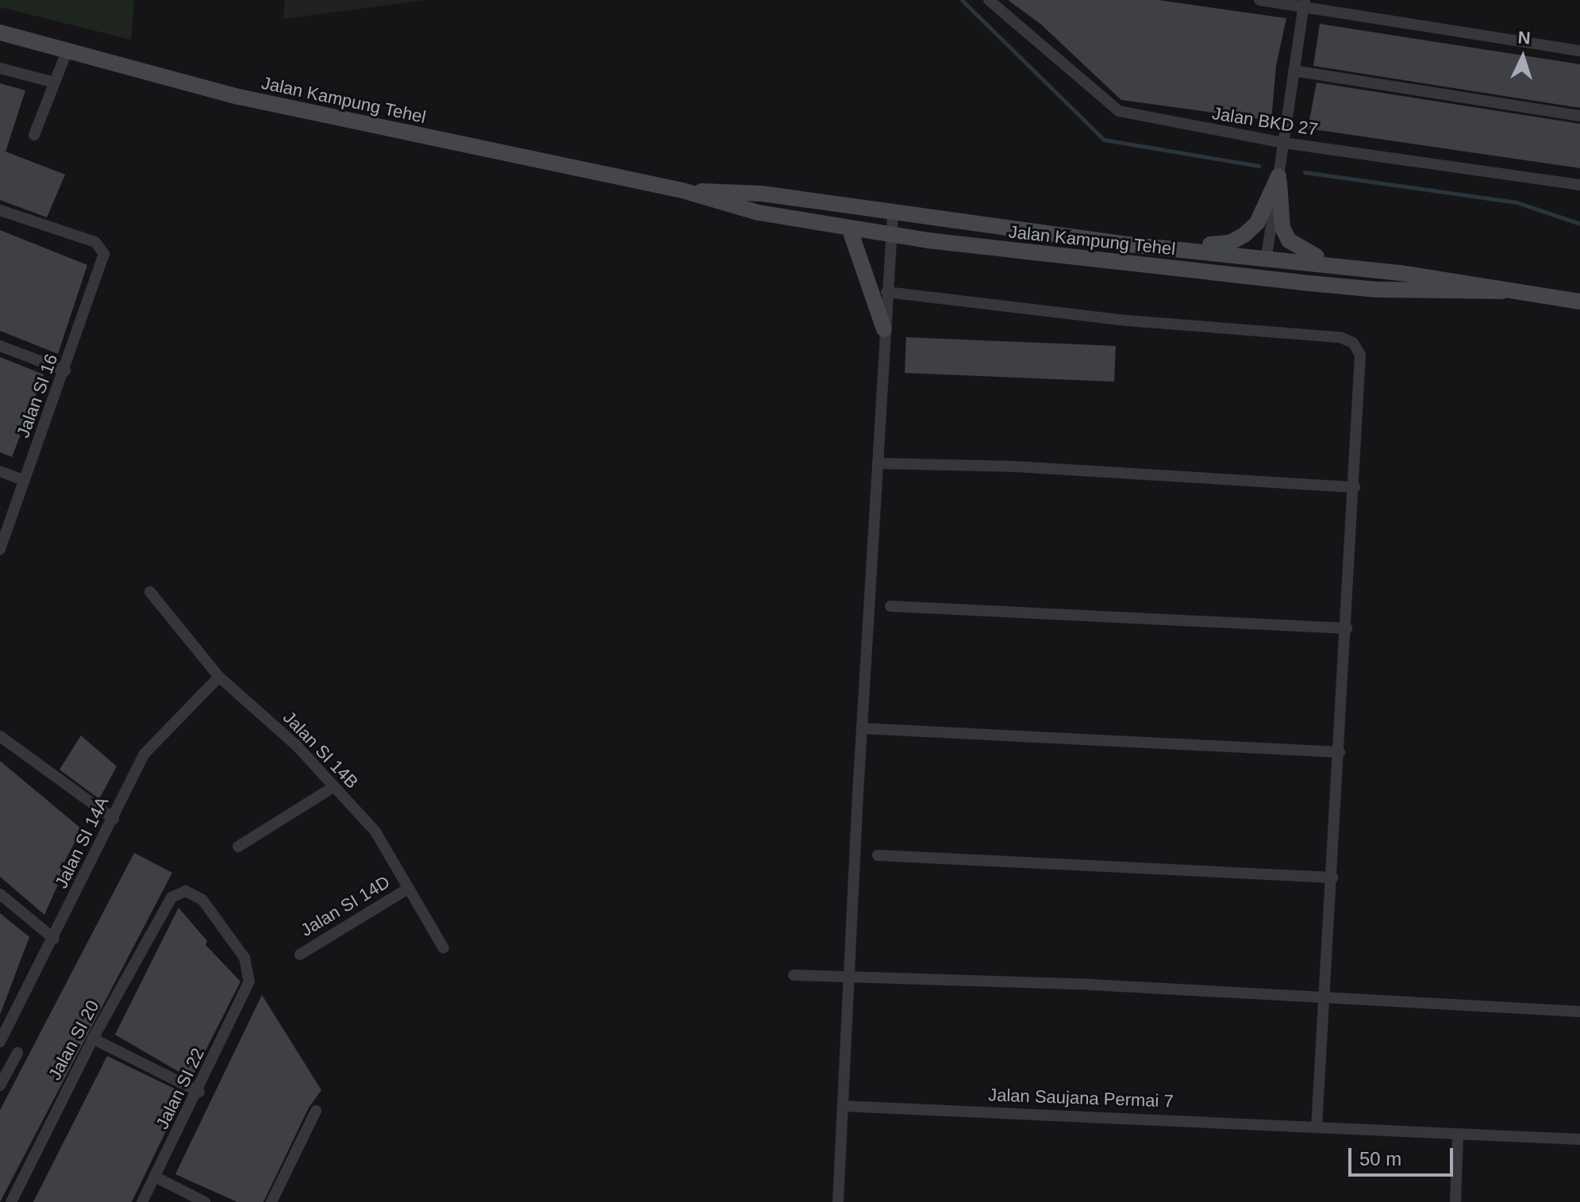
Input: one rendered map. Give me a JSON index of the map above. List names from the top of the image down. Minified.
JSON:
{"streets":{"main road":["Jalan Kampung Tehel"],"street":["Jalan BKD 27","Jalan SI 16","Jalan SI 14B","Jalan SI 14A","Jalan SI 14D","Jalan SI 20","Jalan SI 22","Jalan Saujana Permai 7"]},"crossings":[["Jalan SI 14B","Jalan SI 14A"],["Jalan SI 14B","Jalan SI 14D"],["Jalan SI 20","Jalan SI 22"]],"scale_bar":"50 m","north":"top"}
